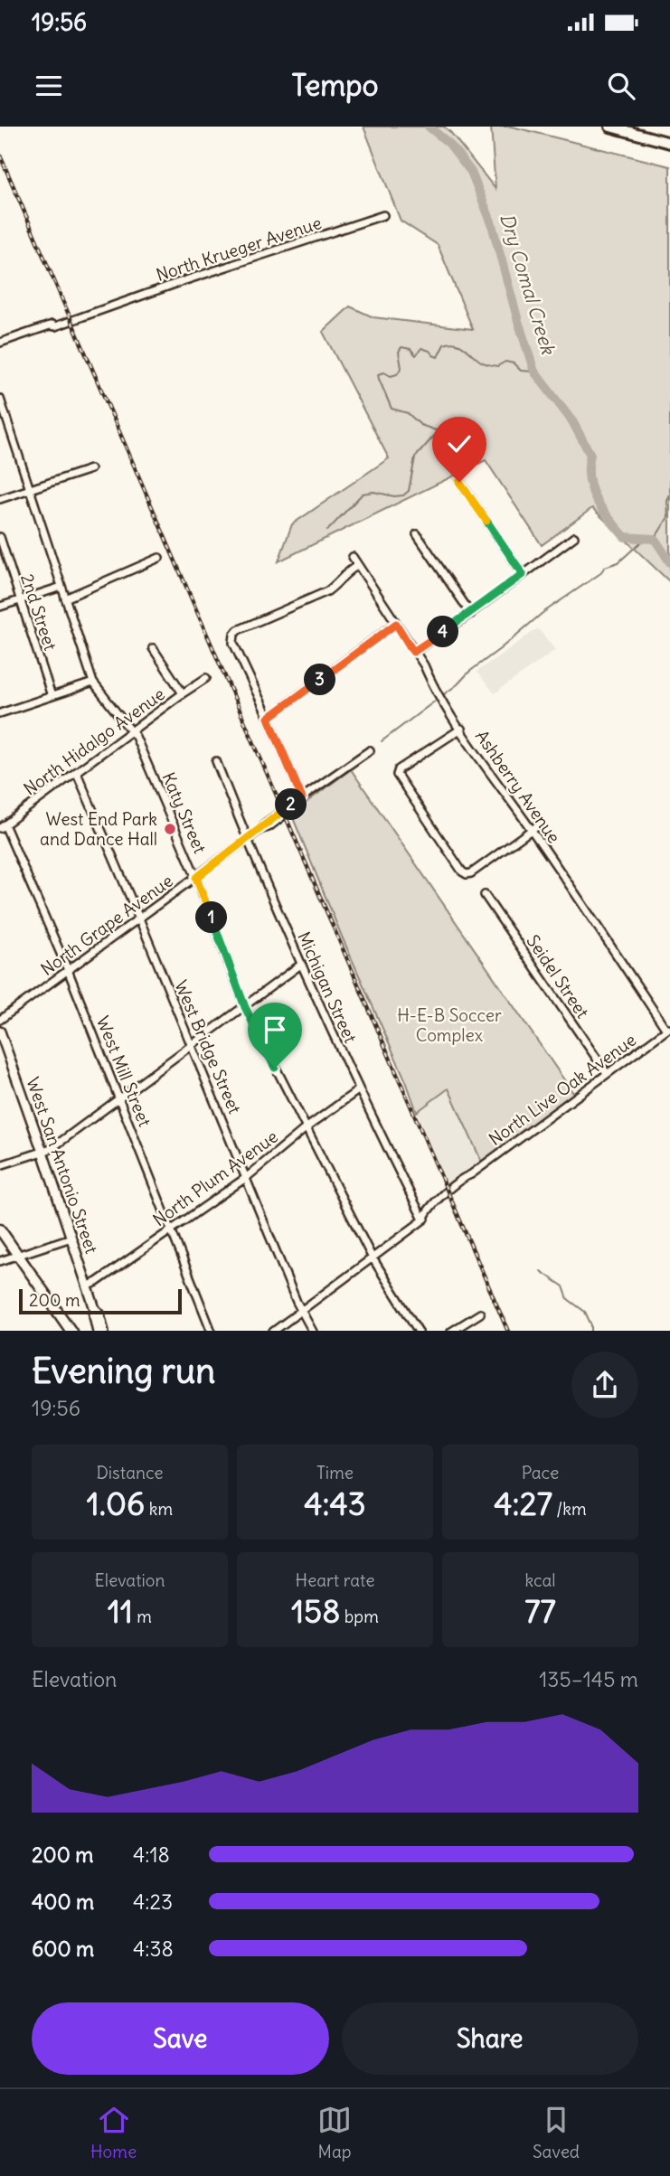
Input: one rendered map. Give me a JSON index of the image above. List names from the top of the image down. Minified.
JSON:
{"streets":{"street":["North Krueger Avenue","2nd Street","North Hidalgo Avenue","Ashberry Avenue","Katy Street","North Grape Avenue","Seidel Street","Michigan Street","West Bridge Street","West Mill Street","North Live Oak Avenue","West San Antonio Street","North Plum Avenue"]},"crossings":[["North Hidalgo Avenue","Katy Street"],["North Hidalgo Avenue","West Bridge Street"],["North Hidalgo Avenue","West Mill Street"],["Ashberry Avenue","North Live Oak Avenue"],["Katy Street","North Grape Avenue"],["Katy Street","North Live Oak Avenue"],["Katy Street","North Plum Avenue"],["North Grape Avenue","Michigan Street"],["North Grape Avenue","West Bridge Street"],["North Grape Avenue","West Mill Street"],["Seidel Street","North Live Oak Avenue"],["Michigan Street","North Live Oak Avenue"],["Michigan Street","North Plum Avenue"],["West Bridge Street","North Live Oak Avenue"],["West Bridge Street","North Plum Avenue"],["West Mill Street","North Plum Avenue"],["West San Antonio Street","North Plum Avenue"]],"water":["Dry Comal Creek"],"parks":["H-E-B Soccer Complex"],"places":["West End Park and Dance Hall"],"scale_bar":"200 m","page":{"status":"19:56","header":"Tempo","pins":["4","3","2","1"],"scale":"200 m","heading":["Evening run","19:56"],"stats":[["Distance","1.06 km"],["Time","4:43"],["Pace","4:27 /km"],["Elevation","11 m"],["Heart rate","158 bpm"],["kcal","77"]],"chart":["Elevation","135–145 m"],"list":[{"name":"200 m","note":"4:18"},{"name":"400 m","note":"4:23"},{"name":"600 m","note":"4:38"}],"buttons":["Save","Share"],"tabs":["Home","Map","Saved"]}}
